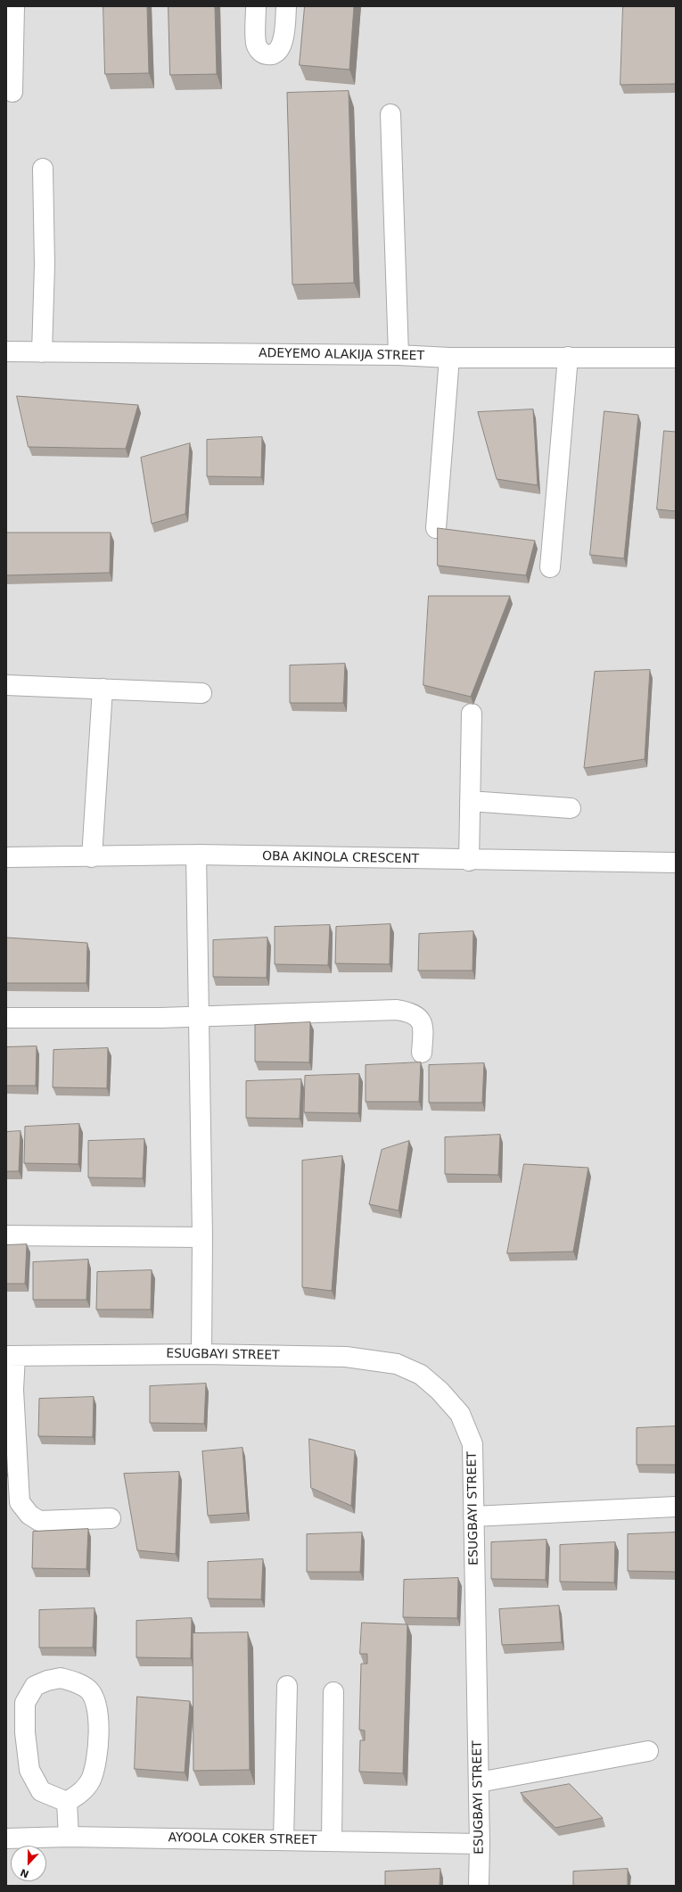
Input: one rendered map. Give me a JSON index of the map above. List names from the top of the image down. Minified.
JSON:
{"streets":{"street":["ADEYEMO ALAKIJA STREET","OBA AKINOLA CRESCENT","ESUGBAYI STREET","AYOOLA COKER STREET"]},"crossings":[["ESUGBAYI STREET","AYOOLA COKER STREET"]],"north":"bottom"}
